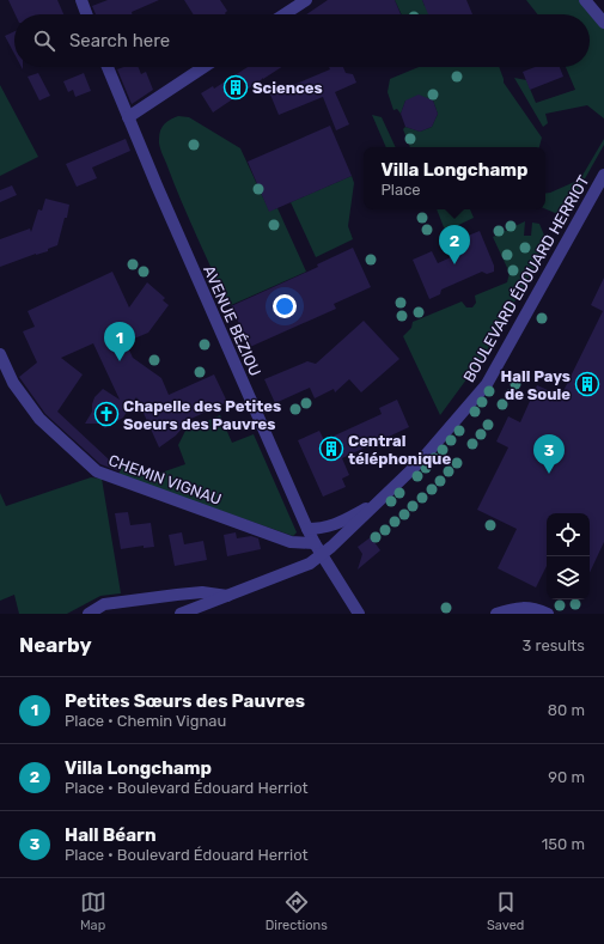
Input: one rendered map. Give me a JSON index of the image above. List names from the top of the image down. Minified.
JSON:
{"streets":{"street":["BOULEVARD ÉDOUARD HERRIOT","AVENUE BÉZIOU","CHEMIN VIGNAU"]},"crossings":[["BOULEVARD ÉDOUARD HERRIOT","AVENUE BÉZIOU"],["AVENUE BÉZIOU","CHEMIN VIGNAU"]],"places":{"building":["Sciences","Hall Pays de Soule","Central téléphonique"],"church":["Chapelle des Petites Soeurs des Pauvres"]},"page":{"search":"Search here","popup":["Villa Longchamp","Place"],"pins":["2","1","3"],"heading":["Nearby","3 results"],"list":[{"mark":"1","name":"Petites Sœurs des Pauvres","note":"Place · Chemin Vignau","value":"80 m"},{"mark":"2","name":"Villa Longchamp","note":"Place · Boulevard Édouard Herriot","value":"90 m"},{"mark":"3","name":"Hall Béarn","note":"Place · Boulevard Édouard Herriot","value":"150 m"}],"nav":["Map","Directions","Saved"]}}
